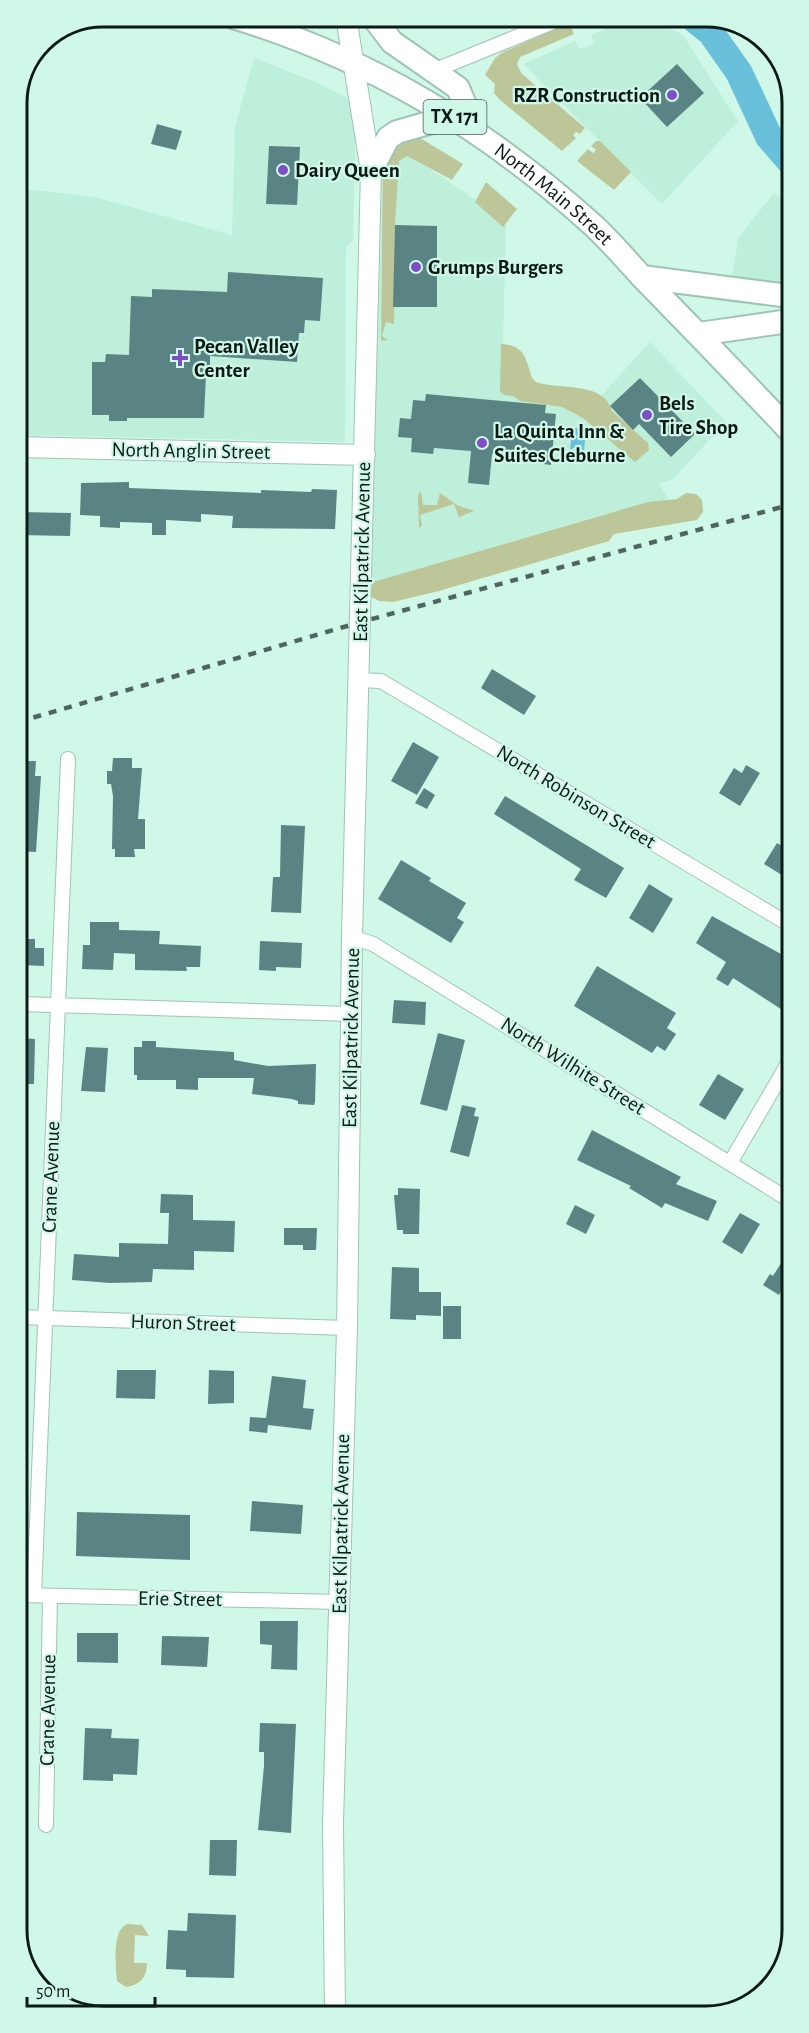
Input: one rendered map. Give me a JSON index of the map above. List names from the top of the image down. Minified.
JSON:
{"streets":{"main road":["TX 171","North Main Street"],"street":["North Anglin Street","East Kilpatrick Avenue","North Robinson Street","North Wilhite Street","Crane Avenue","Huron Street","Erie Street"]},"crossings":[["North Main Street","East Kilpatrick Avenue"],["North Anglin Street","East Kilpatrick Avenue"],["East Kilpatrick Avenue","North Robinson Street"],["East Kilpatrick Avenue","North Wilhite Street"],["East Kilpatrick Avenue","Huron Street"],["East Kilpatrick Avenue","Erie Street"],["Crane Avenue","Huron Street"],["Crane Avenue","Erie Street"]],"places":{"other":["RZR Construction","Dairy Queen","Grumps Burgers","Bels Tire Shop","La Quinta Inn & Suites Cleburne"],"health":["Pecan Valley Center"]},"scale_bar":"50 m"}
